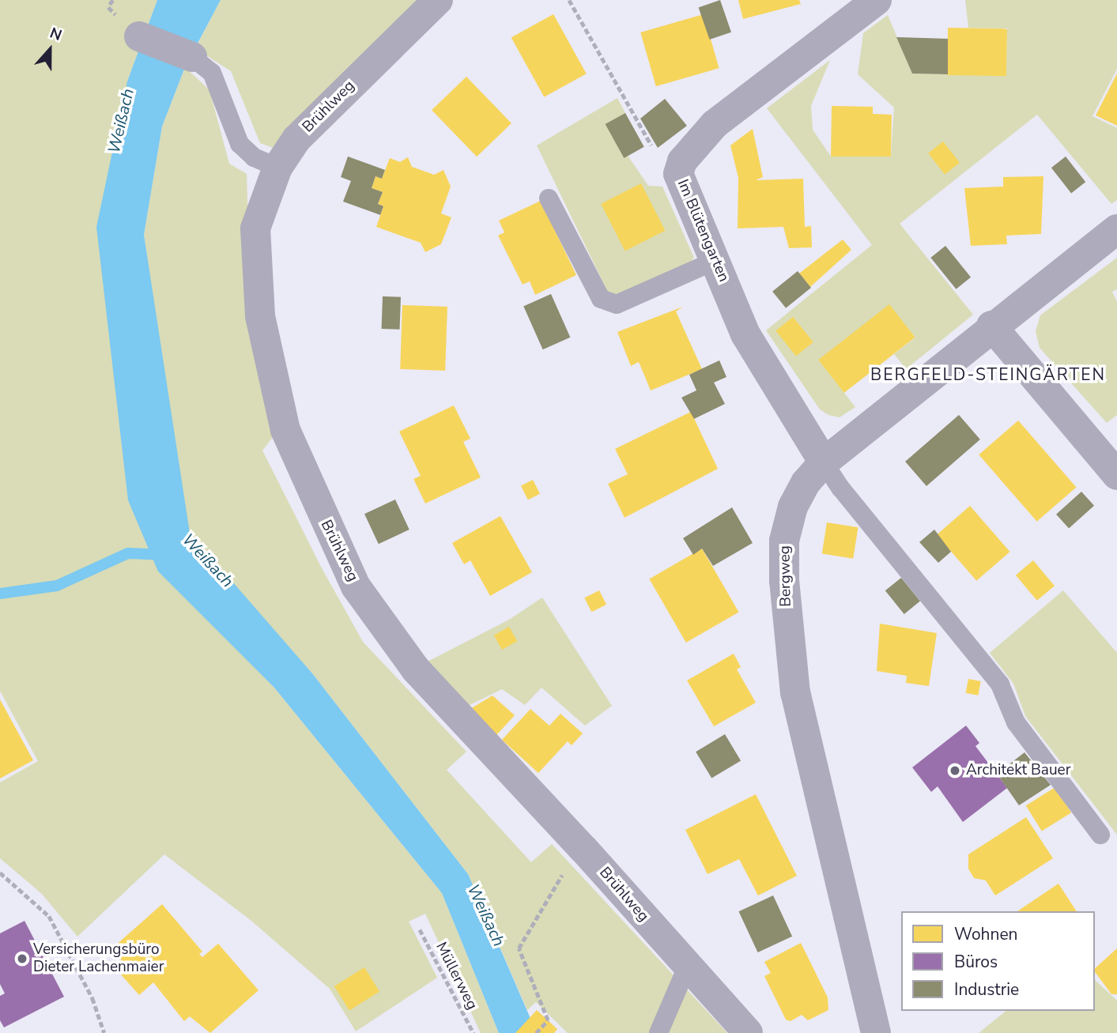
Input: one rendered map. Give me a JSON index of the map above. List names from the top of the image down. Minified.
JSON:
{"streets":{"street":["Brühlweg","Im Blütengarten","Bergweg"],"path":["Müllerweg"]},"crossings":[["Im Blütengarten","Bergweg"]],"districts":["BERGFELD-STEINGÄRTEN"],"water":["Weißach"],"places":["Architekt Bauer","Versicherungsbüro Dieter Lachenmaier"],"legend":["Wohnen","Büros","Industrie"],"north":"top"}
